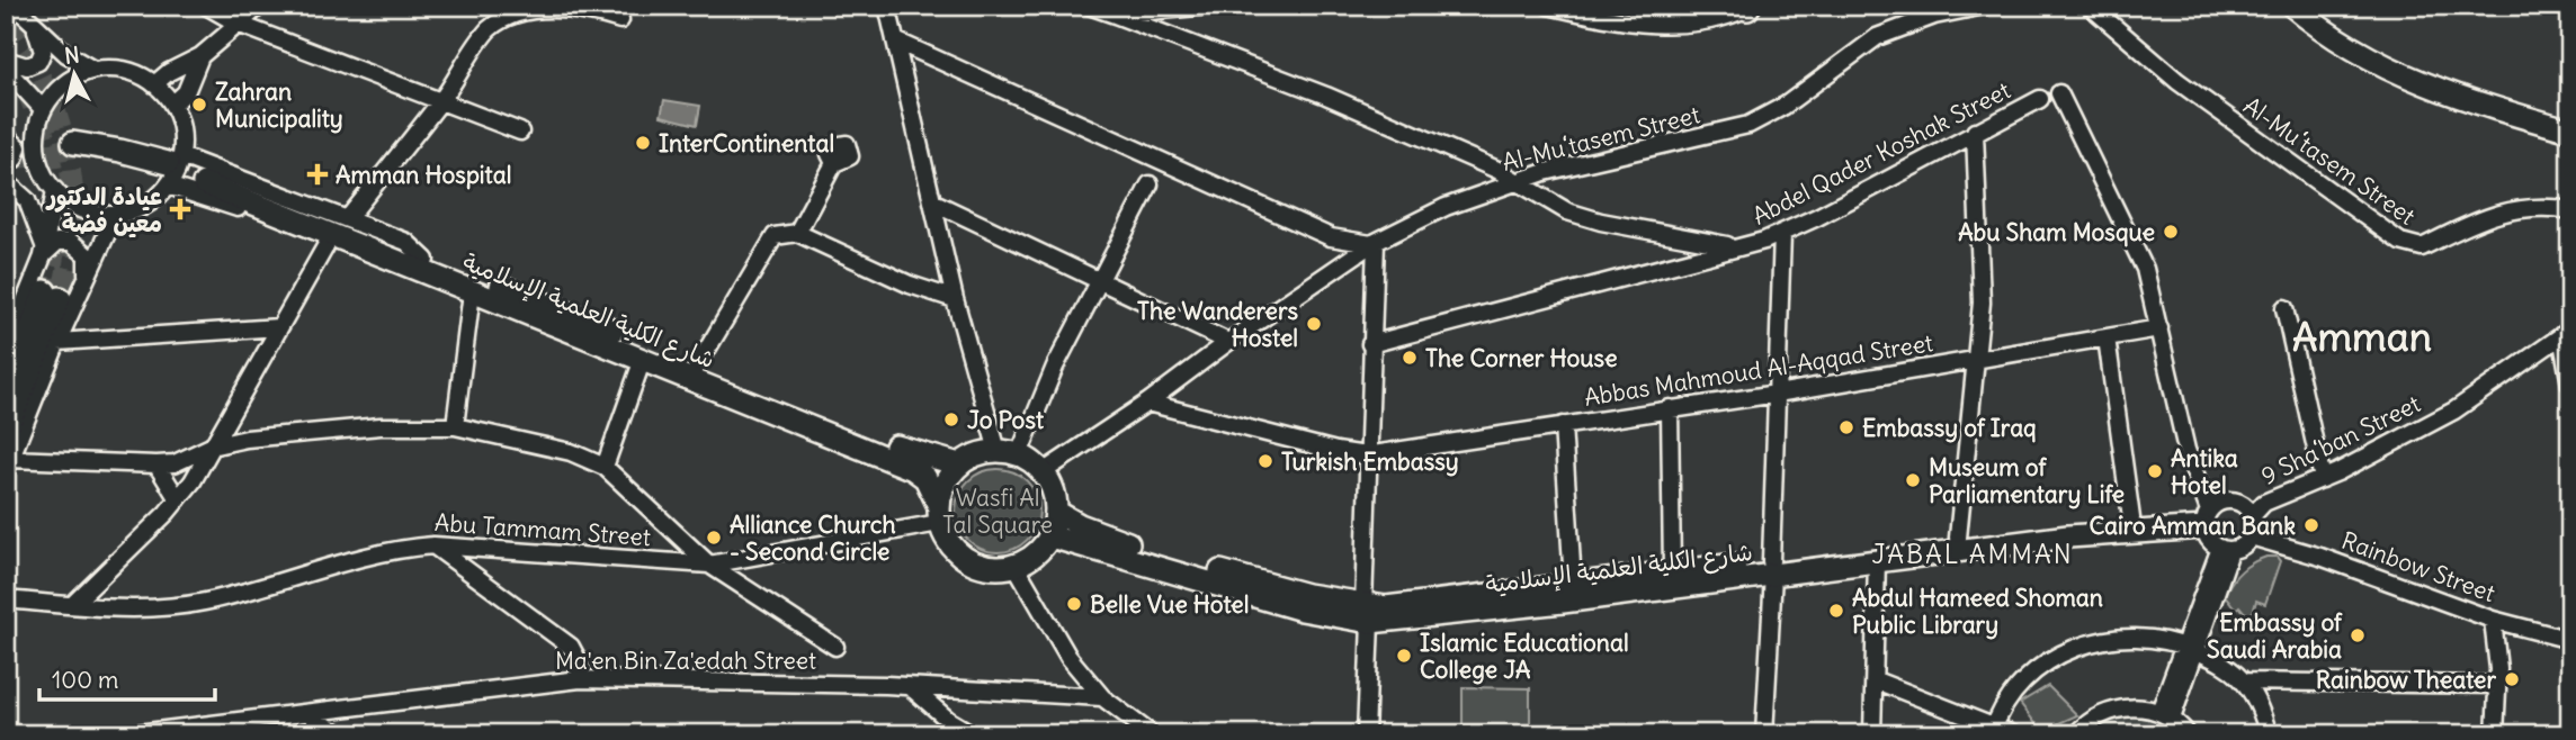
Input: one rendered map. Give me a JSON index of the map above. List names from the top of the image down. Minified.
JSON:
{"streets":{"main road":["شارع الكلية العلمية الإسلامية"],"street":["Al-Muʻtasem Street","Abdel Qader Koshak Street","Abbas Mahmoud Al-Aqqad Street","9 Shaʻban Street","Abu Tammam Street","Rainbow Street","Ma'en Bin Za'edah Street"]},"crossings":[["Al-Muʻtasem Street","Abdel Qader Koshak Street"],["Al-Muʻtasem Street","شارع الكلية العلمية الإسلامية"],["Al-Muʻtasem Street","Abbas Mahmoud Al-Aqqad Street"],["Al-Muʻtasem Street","Abu Tammam Street"],["شارع الكلية العلمية الإسلامية","9 Shaʻban Street"],["شارع الكلية العلمية الإسلامية","Abu Tammam Street"],["شارع الكلية العلمية الإسلامية","Rainbow Street"],["9 Shaʻban Street","Rainbow Street"]],"districts":["Amman","JABAL AMMAN"],"parks":["Wasfi Al Tal Square"],"places":{"other":["Zahran Municipality","InterContinental","Abu Sham Mosque","The Wanderers Hostel","The Corner House","Jo Post","Embassy of Iraq","Turkish Embassy","Antika Hotel","Museum of Parliamentary Life","Cairo Amman Bank","Alliance Church - Second Circle","Belle Vue Hotel","Abdul Hameed Shoman Public Library","Embassy of Saudi Arabia","Islamic Educational College JA","Rainbow Theater"],"health":["Amman Hospital","عيادة الدكتور معين فضة"]},"scale_bar":"100 m","north":"top"}
